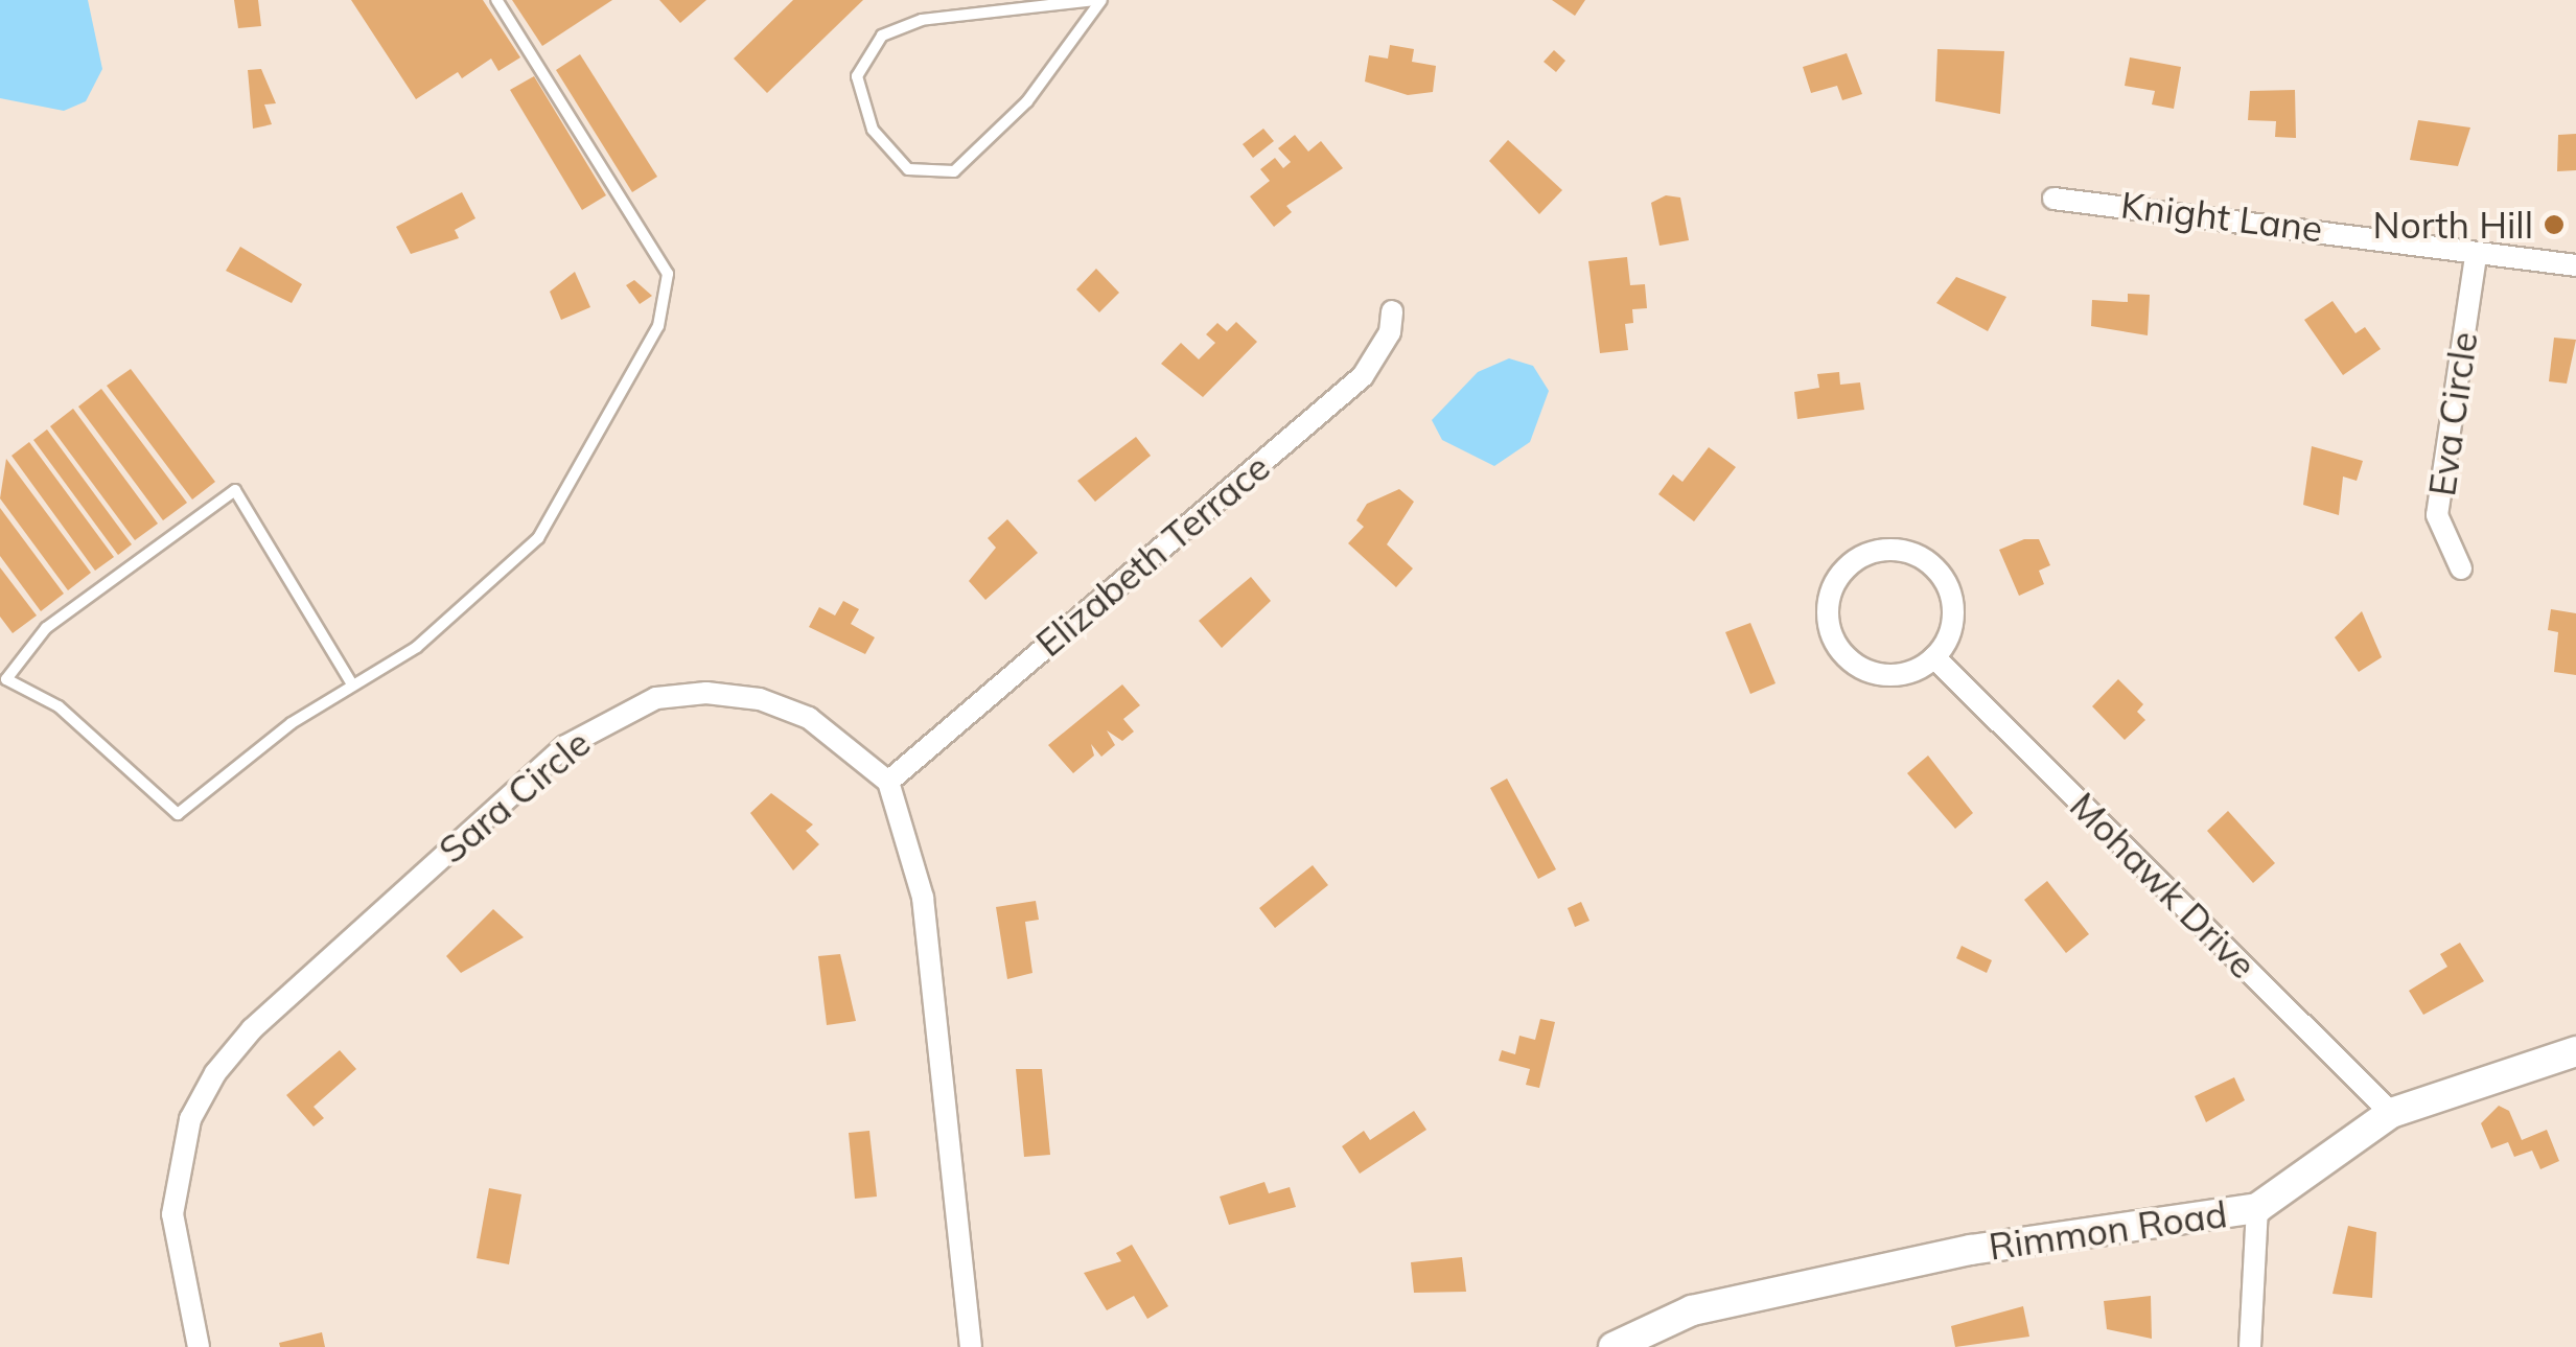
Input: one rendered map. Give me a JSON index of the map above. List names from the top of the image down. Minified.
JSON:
{"streets":{"street":["Knight Lane","Eva Circle","Elizabeth Terrace","Sara Circle","Mohawk Drive","Rimmon Road"]},"crossings":[["Knight Lane","Eva Circle"],["Elizabeth Terrace","Sara Circle"],["Mohawk Drive","Rimmon Road"]],"places":["North Hill"]}
